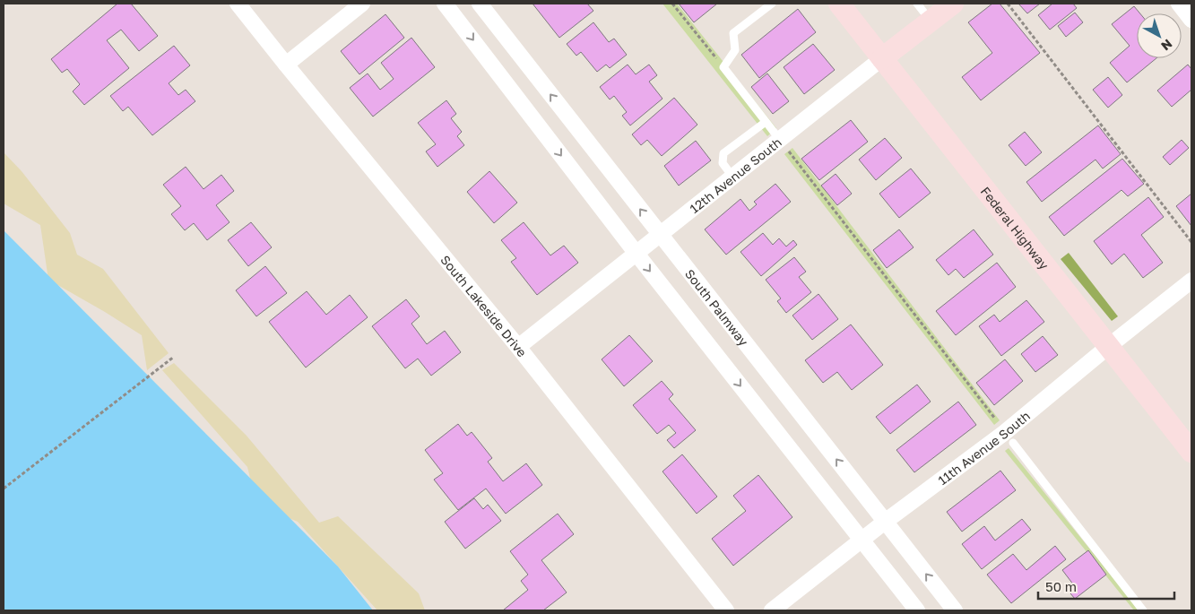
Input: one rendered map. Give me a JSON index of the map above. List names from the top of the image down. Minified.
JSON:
{"streets":{"main road":["12th Avenue South","Federal Highway"],"street":["South Lakeside Drive","South Palmway","11th Avenue South"]},"crossings":[["12th Avenue South","Federal Highway"],["12th Avenue South","South Lakeside Drive"],["12th Avenue South","South Palmway"],["Federal Highway","11th Avenue South"],["South Palmway","11th Avenue South"]],"scale_bar":"50 m","north":"bottom right"}
